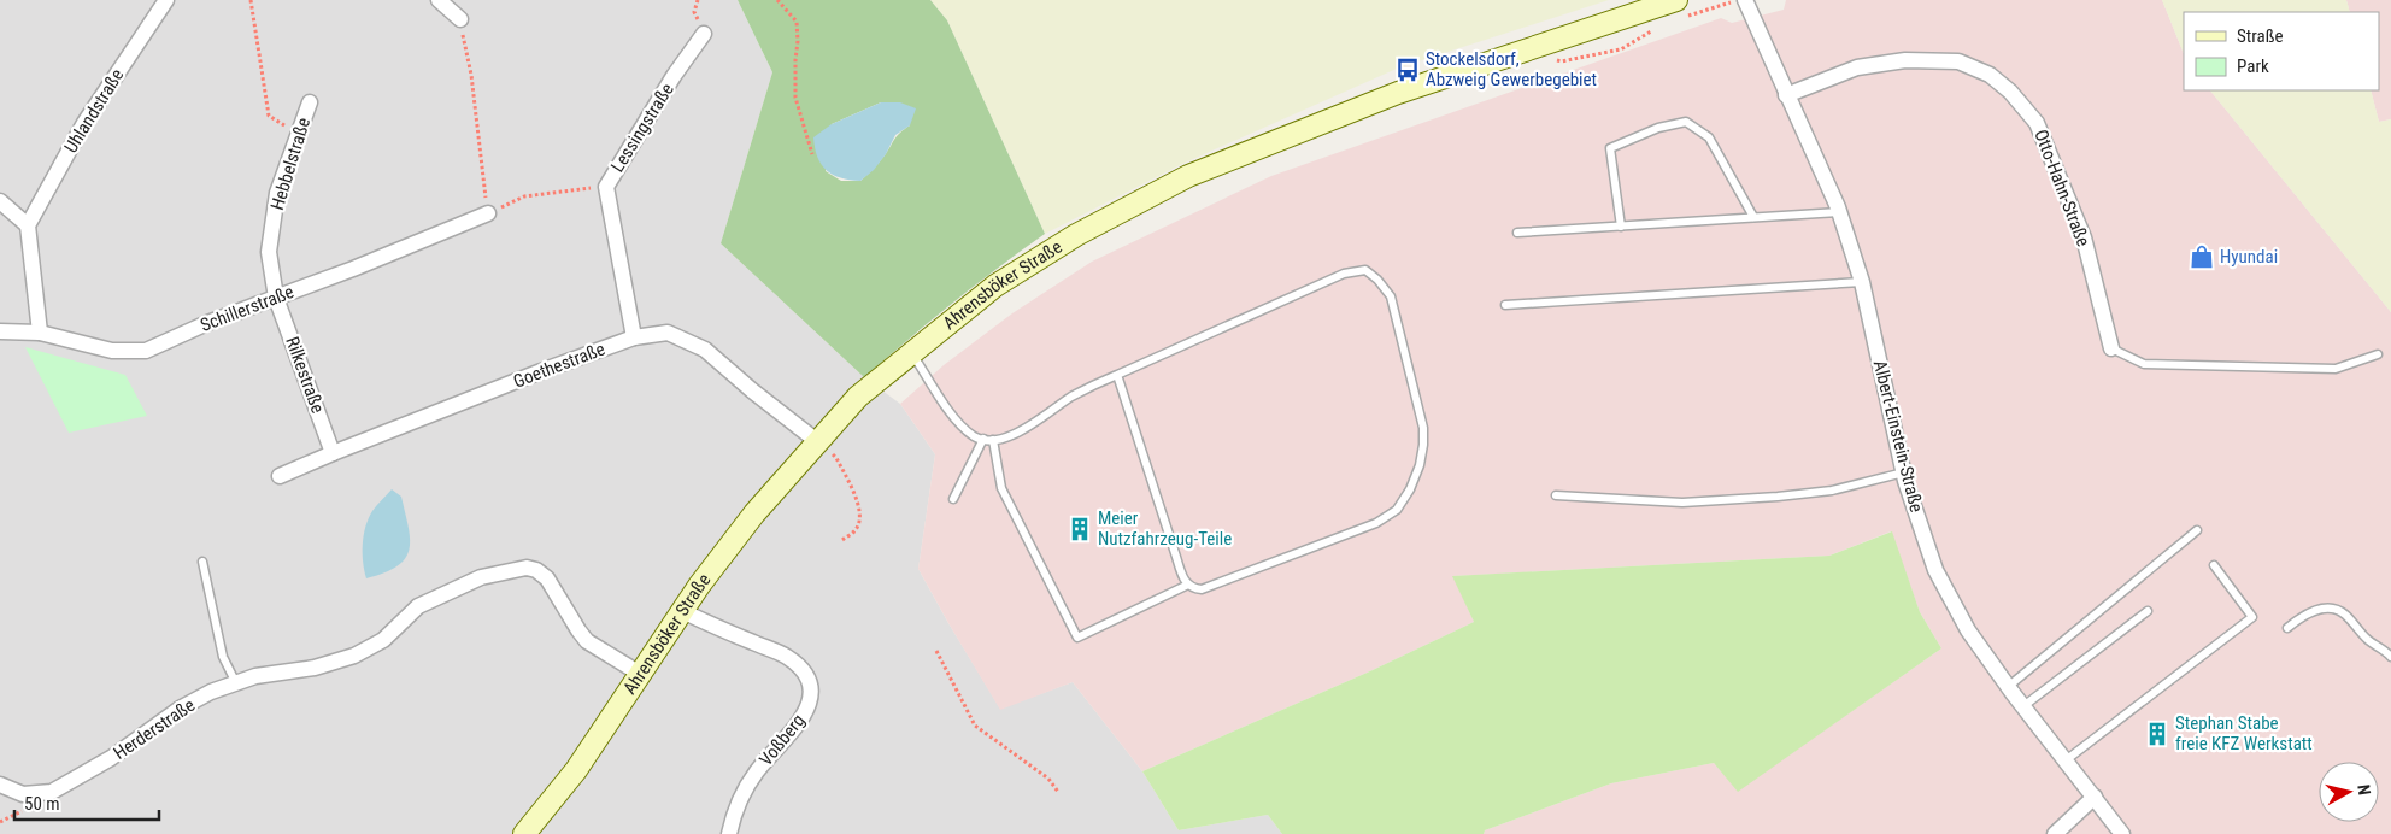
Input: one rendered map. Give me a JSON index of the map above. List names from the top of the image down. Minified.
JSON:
{"streets":{"street":["Uhlandstraße","Lessingstraße","Hebbelstraße","Otto-Hahn-Straße","Ahrensböker Straße","Schillerstraße","Goethestraße","Rilkestraße","Albert-Einstein-Straße","Herderstraße","Voßberg"]},"crossings":[["Lessingstraße","Goethestraße"],["Hebbelstraße","Schillerstraße"],["Hebbelstraße","Rilkestraße"],["Otto-Hahn-Straße","Albert-Einstein-Straße"],["Ahrensböker Straße","Goethestraße"],["Ahrensböker Straße","Herderstraße"],["Ahrensböker Straße","Voßberg"],["Schillerstraße","Rilkestraße"],["Goethestraße","Rilkestraße"]],"places":{"bus stop":["Stockelsdorf, Abzweig Gewerbegebiet"],"shop":["Hyundai"],"building":["Meier Nutzfahrzeug-Teile","Stephan Stabe freie KFZ Werkstatt"]},"legend":["Straße","Park"],"scale_bar":"50 m","north":"right"}
